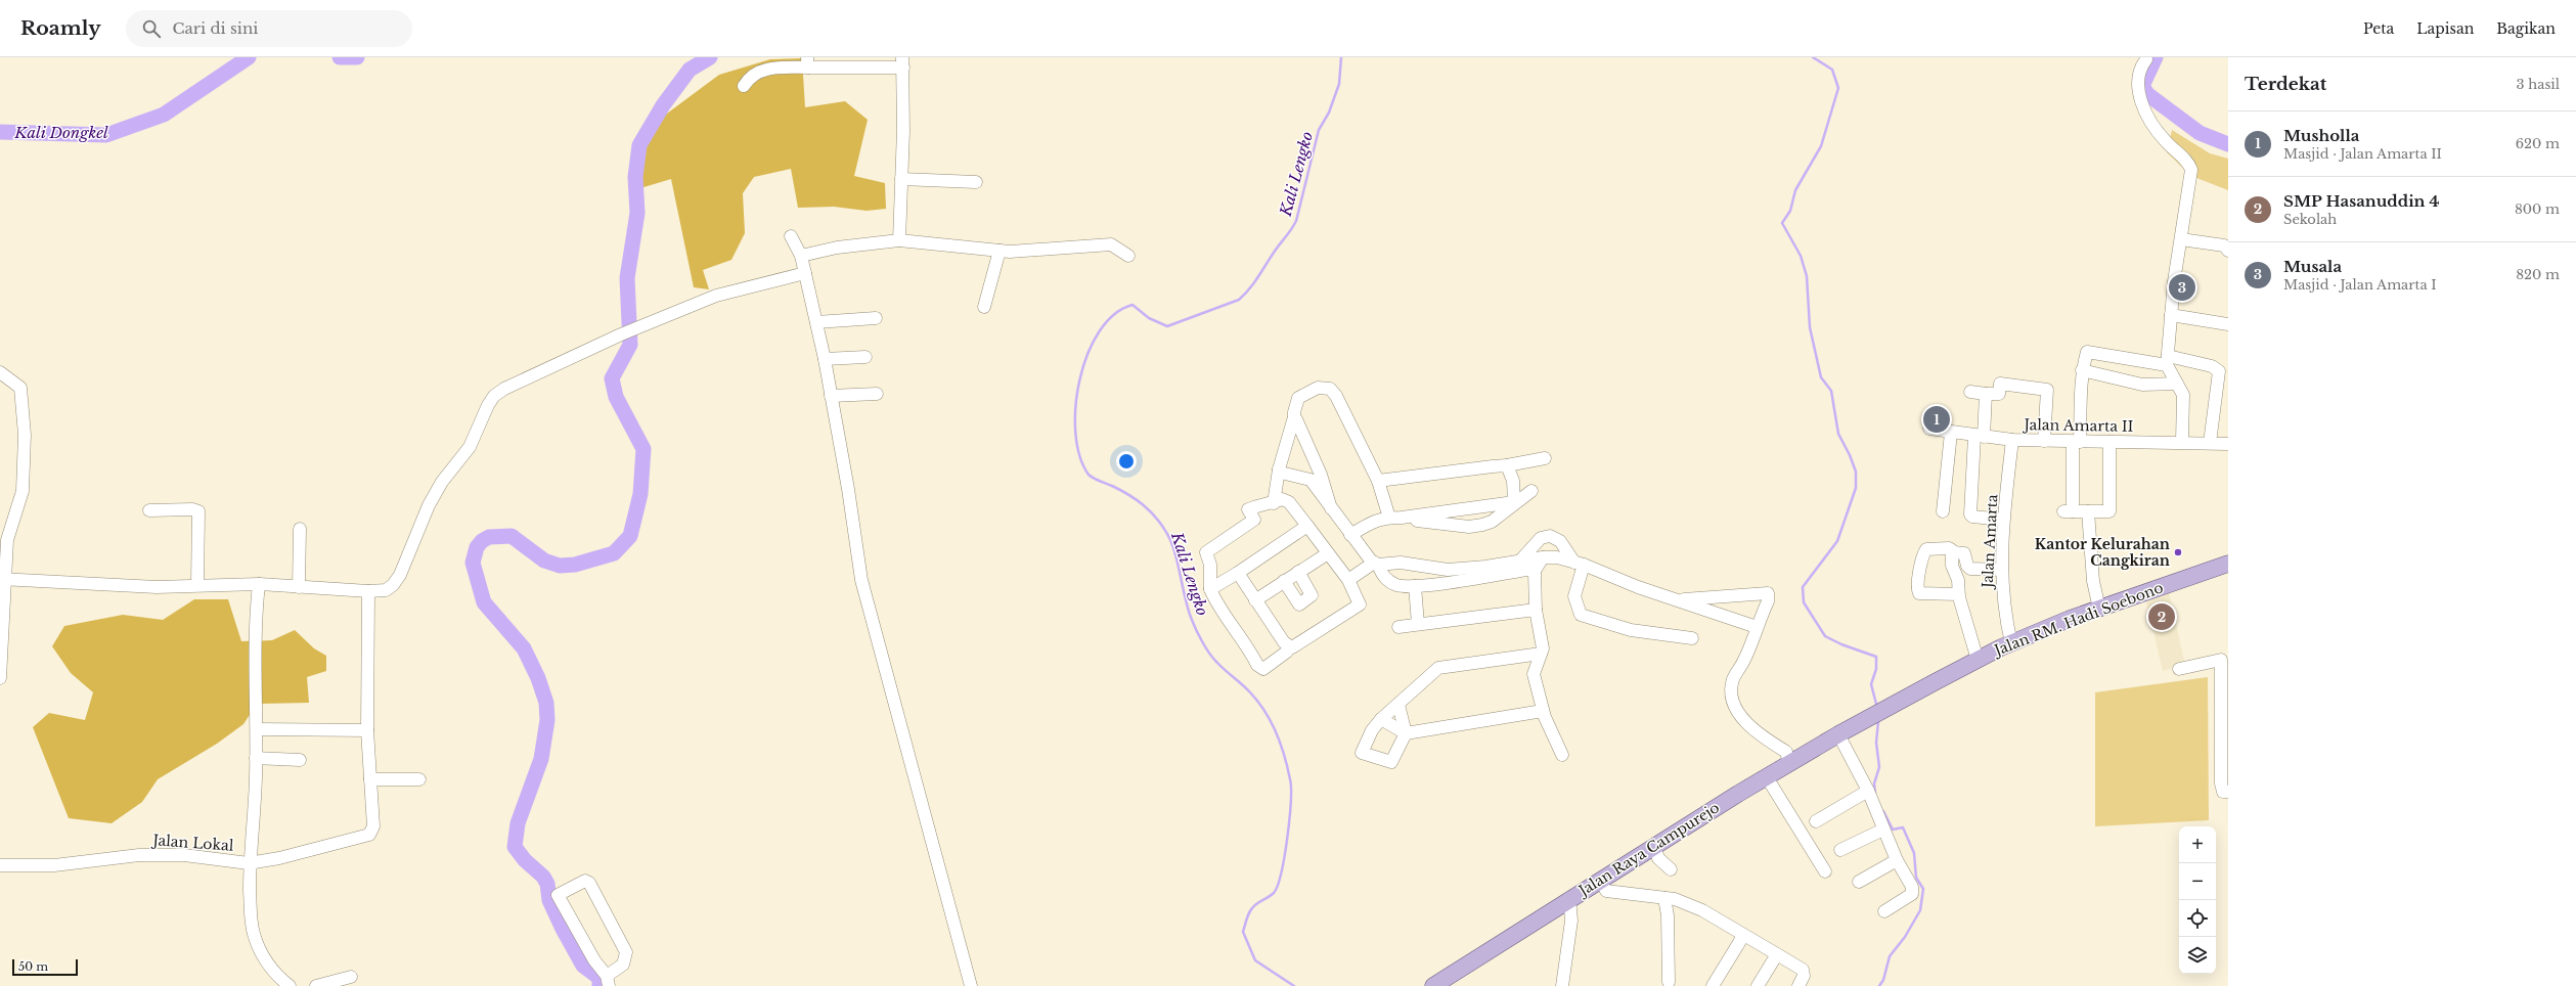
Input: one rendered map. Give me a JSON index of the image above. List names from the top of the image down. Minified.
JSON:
{"streets":{"main road":["Jalan RM. Hadi Soebono","Jalan Raya Campurejo"],"street":["Jalan Amarta II","Jalan Amarta","Jalan Lokal"]},"crossings":[["Jalan Amarta II","Jalan Amarta"],["Jalan Amarta","Jalan RM. Hadi Soebono"],["Jalan RM. Hadi Soebono","Jalan Raya Campurejo"]],"water":["Kali Dongkel","Kali Lengko"],"places":["Kantor Kelurahan Cangkiran"],"scale_bar":"50 m","page":{"header":"Roamly","search":"Cari di sini","nav":["Peta","Lapisan","Bagikan"],"heading":["Terdekat","3 hasil"],"list":[{"mark":"1","name":"Musholla","note":"Masjid · Jalan Amarta II","value":"620 m"},{"mark":"2","name":"SMP Hasanuddin 4","note":"Sekolah","value":"800 m"},{"mark":"3","name":"Musala","note":"Masjid · Jalan Amarta I","value":"820 m"}],"pins":["3","1","2"],"map_buttons":["+","−"],"scale":"50 m"}}
